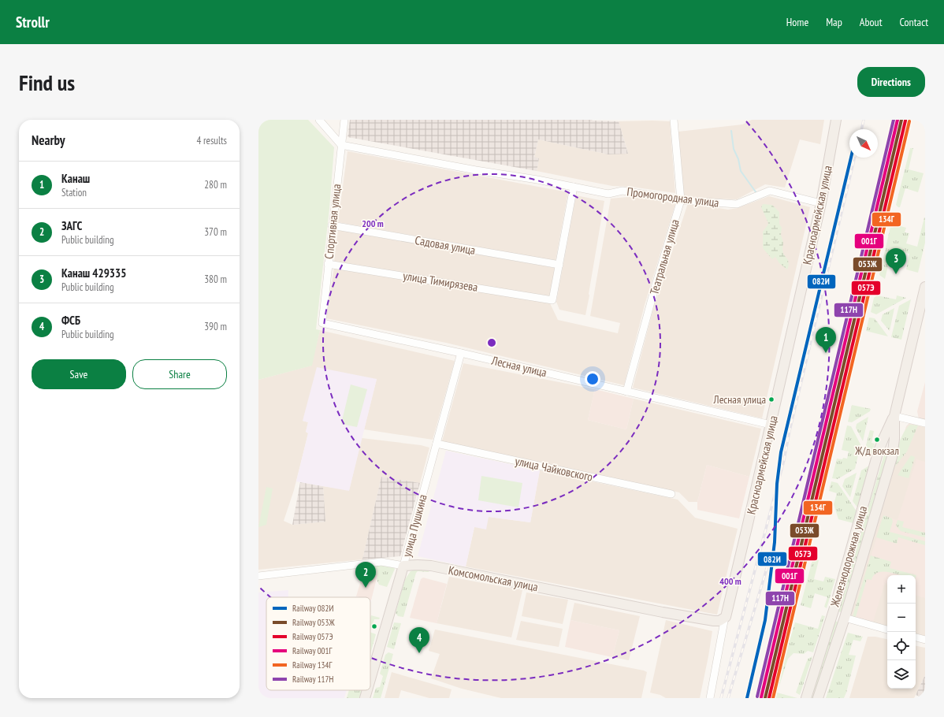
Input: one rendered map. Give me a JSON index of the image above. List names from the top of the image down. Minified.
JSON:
{"streets":{"main road":["Красноармейская улица","улица Пушкина","Железнодорожная улица","Комсомольская улица"],"street":["Промогородная улица","Спортивная улица","Садовая улица","Театральная улица","улица Тимирязева","Лесная улица","улица Чайковского"]},"crossings":[["Промогородная улица","Красноармейская улица"],["Промогородная улица","Спортивная улица"],["Промогородная улица","Театральная улица"],["Красноармейская улица","Лесная улица"],["Красноармейская улица","Комсомольская улица"],["Спортивная улица","Садовая улица"],["Спортивная улица","улица Тимирязева"],["Спортивная улица","Лесная улица"],["Садовая улица","улица Тимирязева"],["Театральная улица","Лесная улица"],["Лесная улица","улица Пушкина"],["улица Чайковского","улица Пушкина"],["улица Пушкина","Комсомольская улица"]],"places":["Лесная улица","Ж/д вокзал"],"lines":["rail line 053Ж","rail line 001Г","rail line 117Н","rail line 057Э","rail line 134Г","rail line 082И"],"legend":["Railway 082И","Railway 053Ж","Railway 057Э","Railway 001Г","Railway 134Г","Railway 117Н"],"north":"bottom right","page":{"header":"Strollr","nav":["Home","Map","About","Contact"],"buttons":["Directions",["Save","Share"]],"title":"Find us","heading":["Nearby","4 results"],"list":[{"mark":"1","name":"Канаш","note":"Station","value":"280 m"},{"mark":"2","name":"ЗАГС","note":"Public building","value":"370 m"},{"mark":"3","name":"Канаш 429335","note":"Public building","value":"380 m"},{"mark":"4","name":"ФСБ","note":"Public building","value":"390 m"}],"pins":["3","1","2","4"],"map_buttons":["+","−"]},"rings":["200 m","400 m"]}
